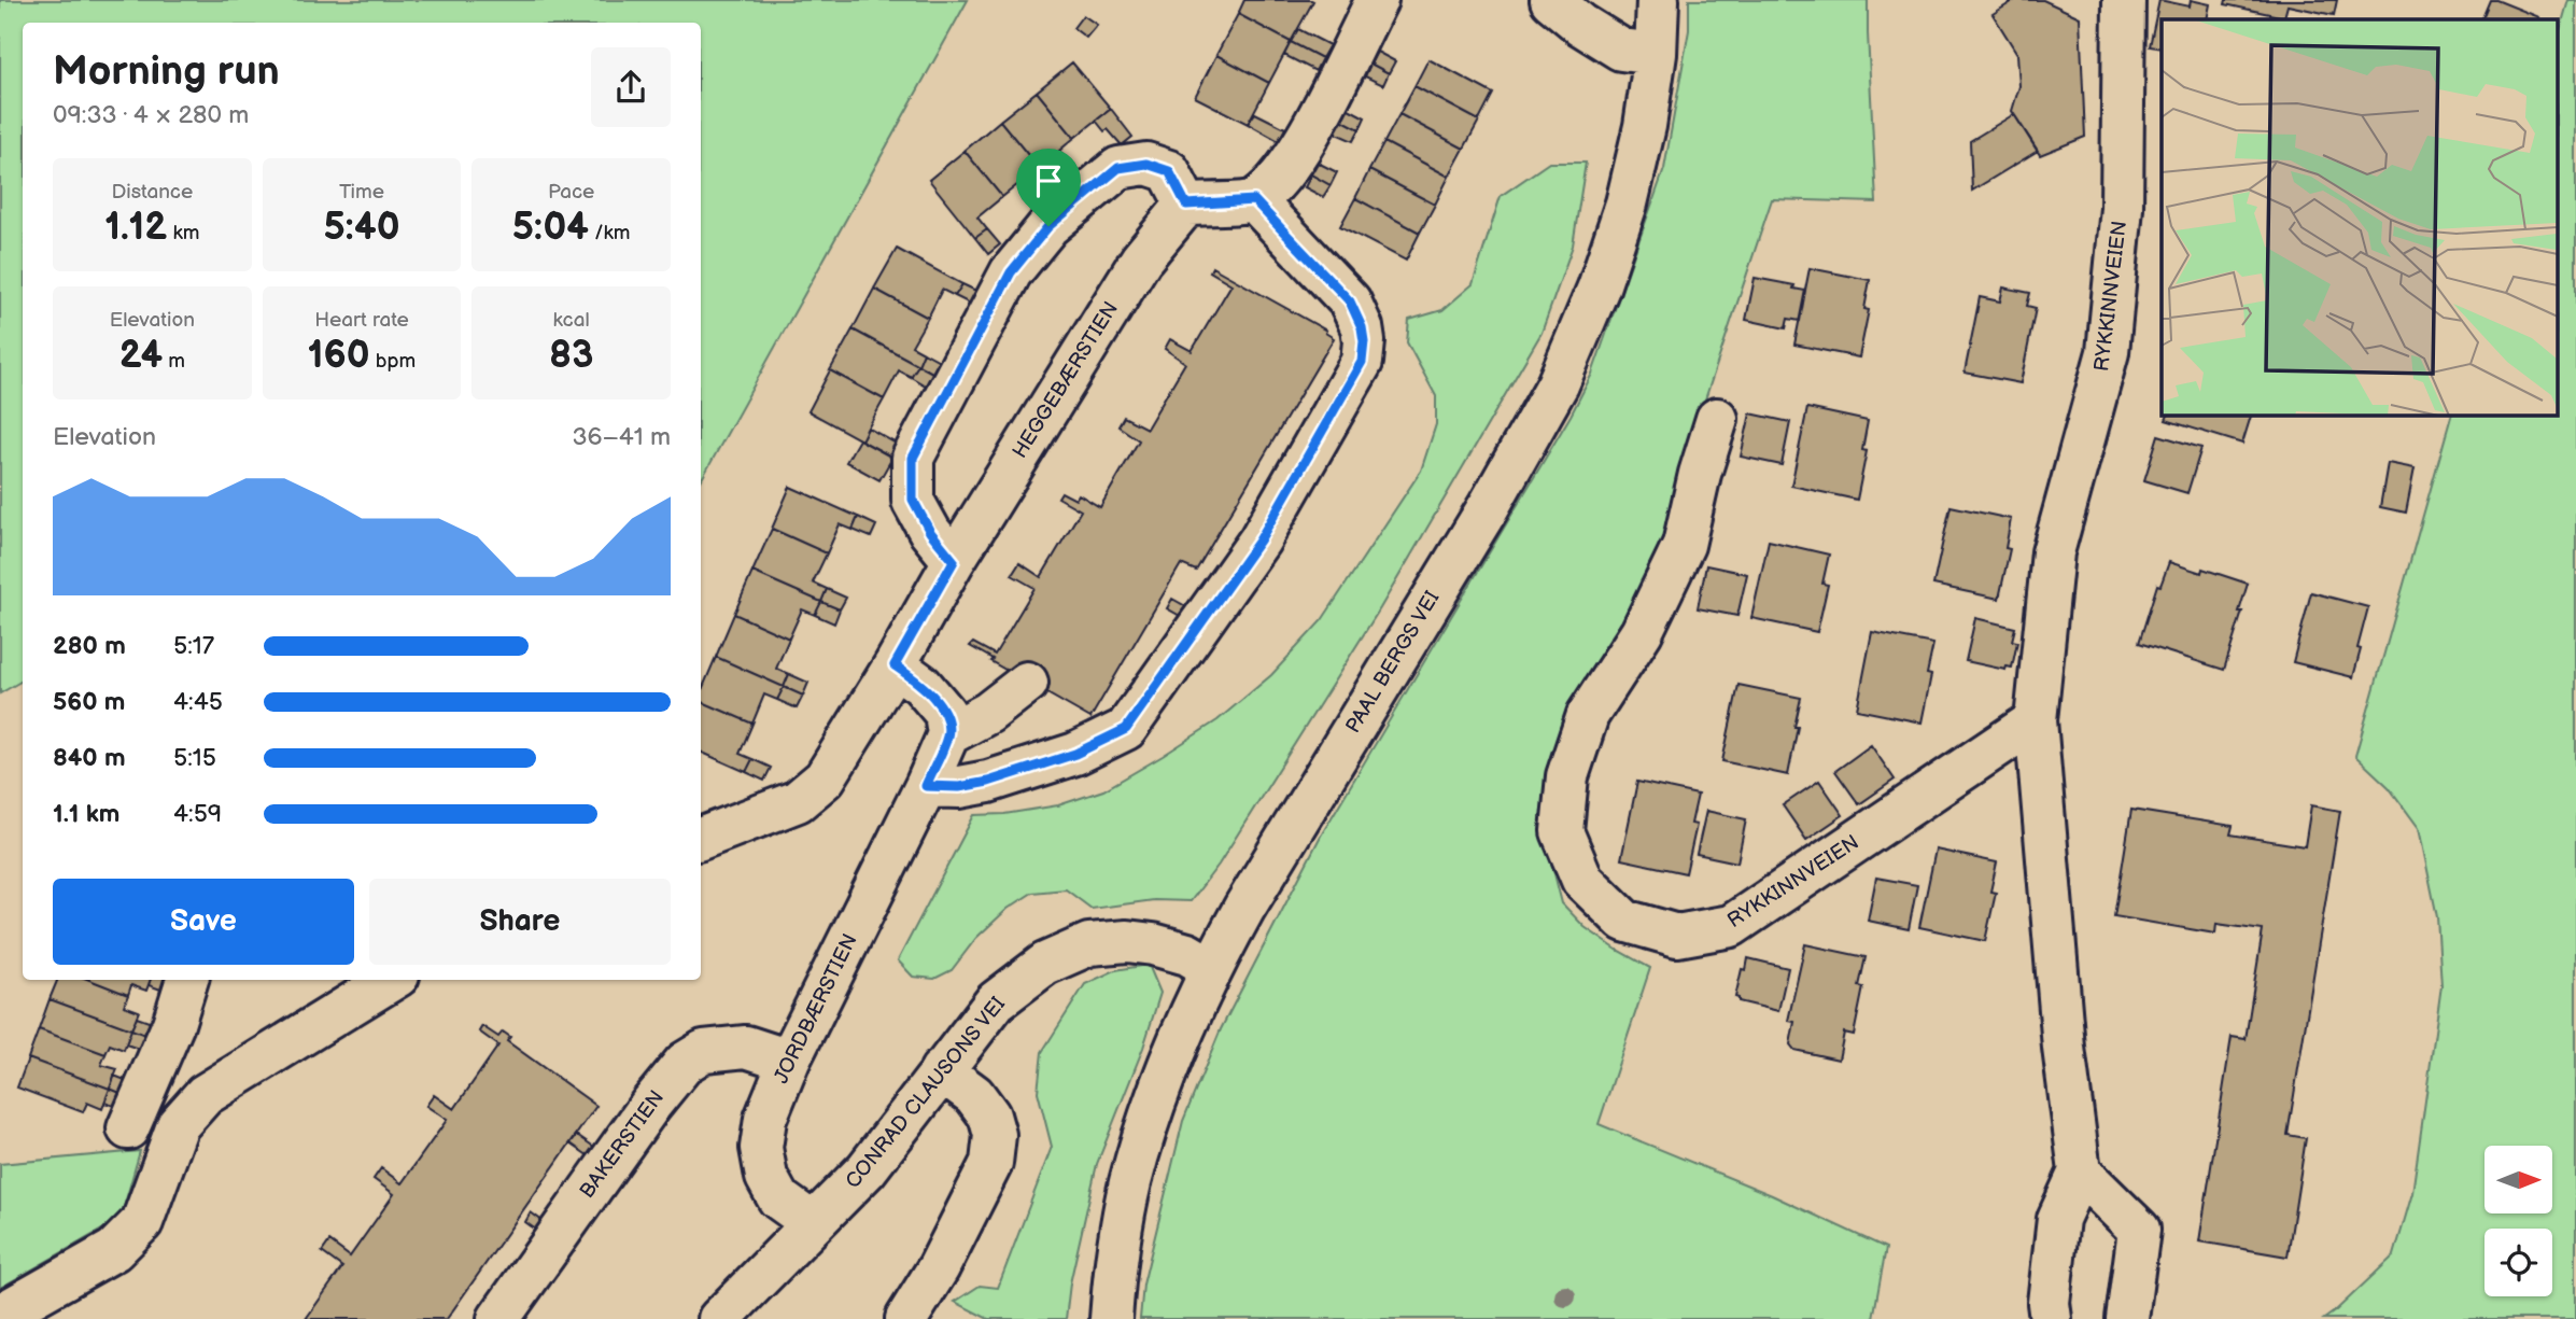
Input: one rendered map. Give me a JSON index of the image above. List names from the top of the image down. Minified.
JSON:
{"streets":{"street":["RYKKINNVEIEN","HEGGEBÆRSTIEN","PAAL BERGS VEI","JORDBÆRSTIEN","CONRAD CLAUSONS VEI","BAKERSTIEN"]},"crossings":[["PAAL BERGS VEI","CONRAD CLAUSONS VEI"],["JORDBÆRSTIEN","CONRAD CLAUSONS VEI"],["JORDBÆRSTIEN","BAKERSTIEN"]],"north":"right","page":{"heading":["Morning run","09:33 · 4 × 280 m"],"stats":[["Distance","1.12 km"],["Time","5:40"],["Pace","5:04 /km"],["Elevation","24 m"],["Heart rate","160 bpm"],["kcal","83"]],"chart":["Elevation","36–41 m"],"list":[{"name":"280 m","note":"5:17"},{"name":"560 m","note":"4:45"},{"name":"840 m","note":"5:15"},{"name":"1.1 km","note":"4:59"}],"buttons":["Save","Share"]}}
